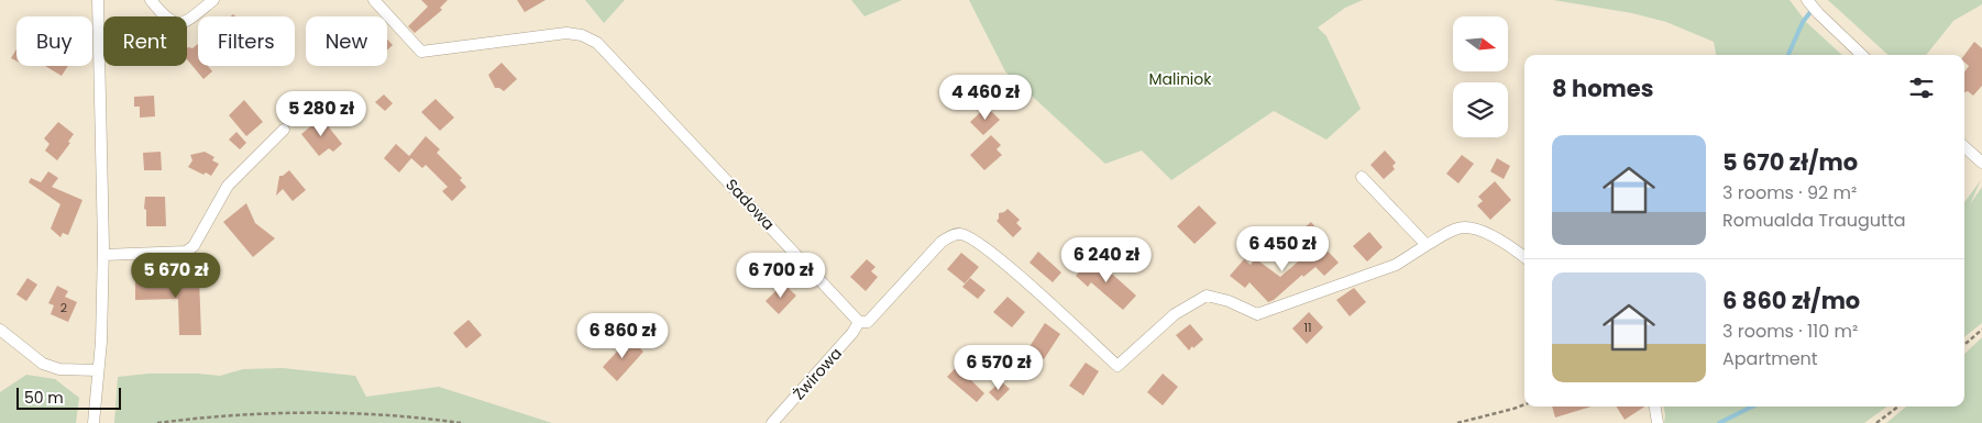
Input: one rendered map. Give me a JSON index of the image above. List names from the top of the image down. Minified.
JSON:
{"streets":{"street":["Sadowa","Żwirowa"]},"crossings":[["Sadowa","Żwirowa"]],"parks":["Maliniok"],"house_numbers":["2","11"],"scale_bar":"50 m","north":"right","page":{"chip":["Buy","Rent","Filters","New"],"heading":"8 homes","price":["4 460 zł","5 280 zł","6 450 zł","6 240 zł","5 670 zł","6 700 zł","6 860 zł","6 570 zł"],"list":[{"name":"5 670 zł/mo","note":"3 rooms · 92 m² · Romualda Traugutta"},{"name":"6 860 zł/mo","note":"3 rooms · 110 m² · Apartment"}],"scale":"50 m"}}
